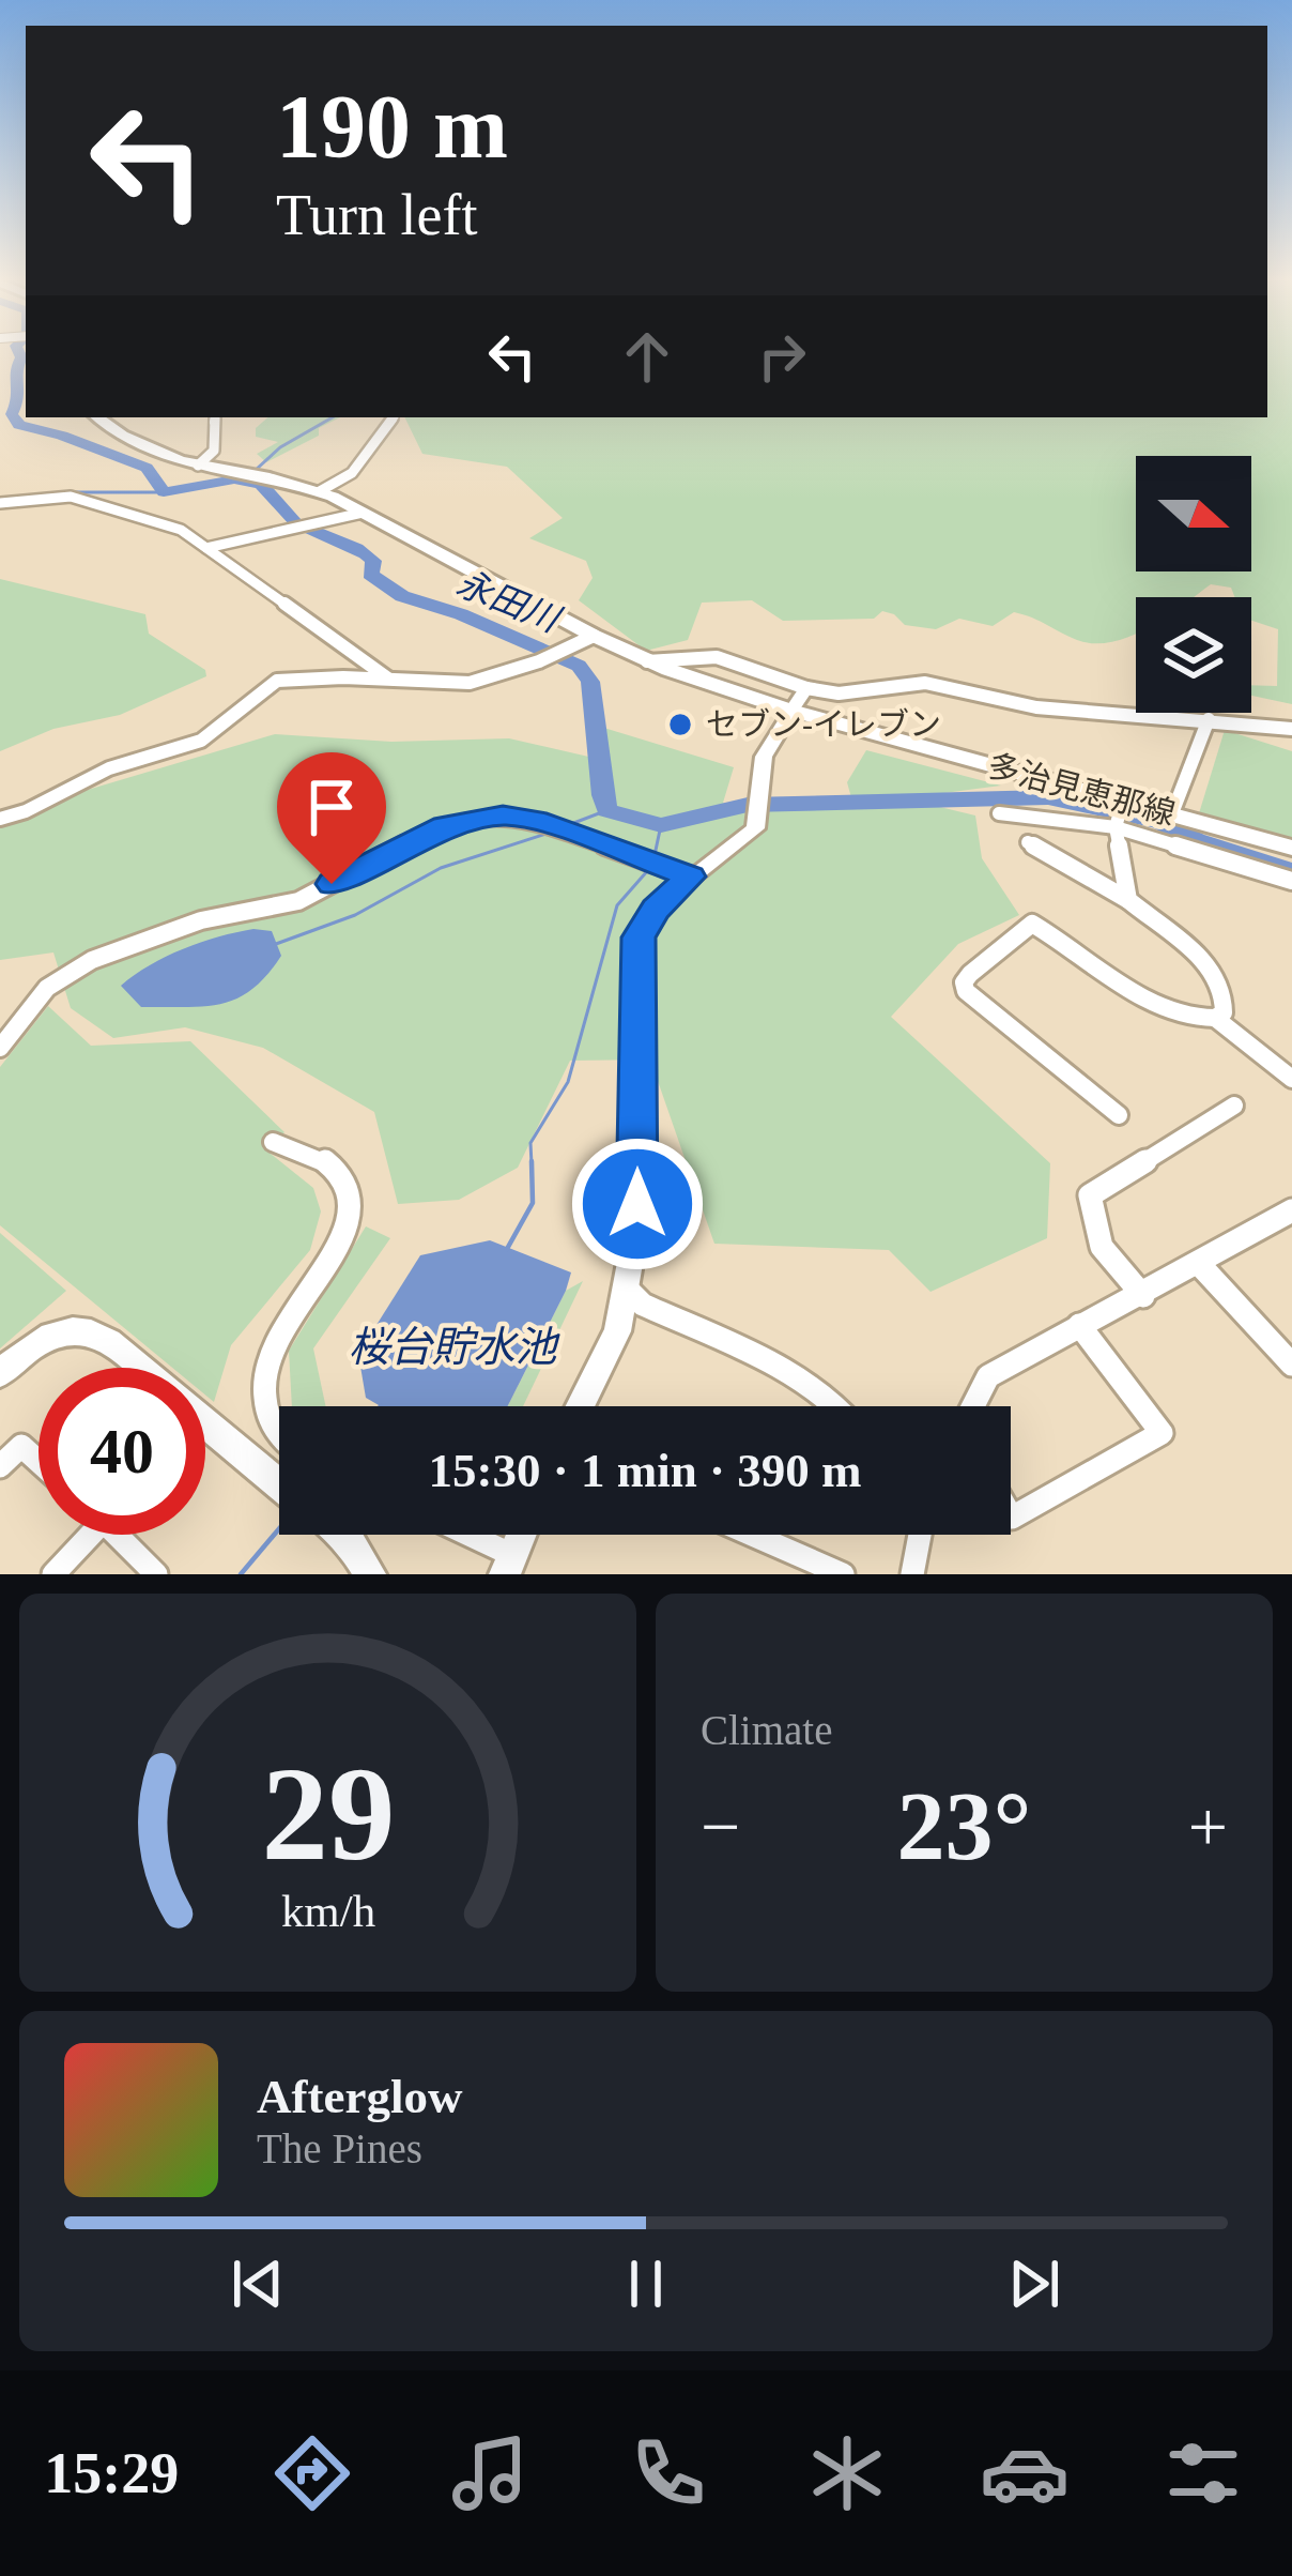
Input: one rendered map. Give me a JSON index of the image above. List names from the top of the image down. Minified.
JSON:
{"streets":{"main road":["多治見恵那線"]},"water":["永田川","桜台貯水池"],"places":["セブン-イレブン"],"north":"right","page":{"turn":["190 m","Turn left"],"limit":"40","trip":"15:30 · 1 min · 390 m","tile":"Climate","heat":["−","23°","+"],"song":["Afterglow","The Pines"],"tabs":"15:29","gauge":["29","km/h"]}}
